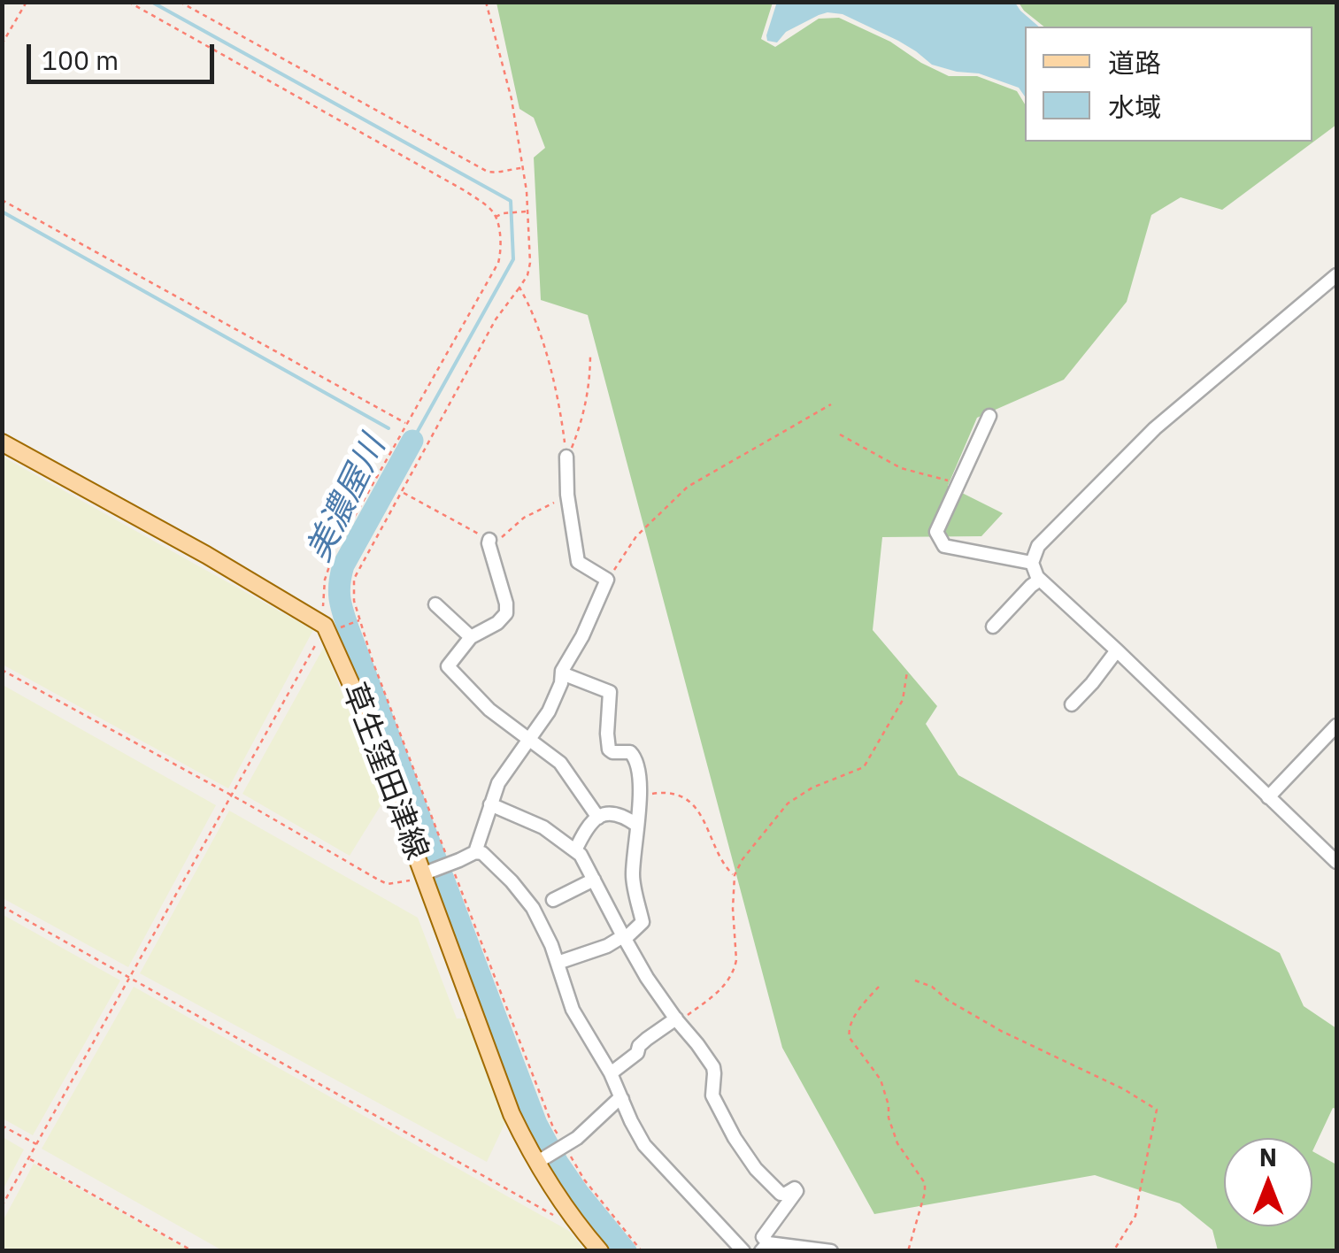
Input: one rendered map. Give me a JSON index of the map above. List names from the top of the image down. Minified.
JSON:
{"streets":{"main road":["草生窪田津線"]},"water":["美濃屋川"],"legend":["道路","水域"],"scale_bar":"100 m","north":"top"}
